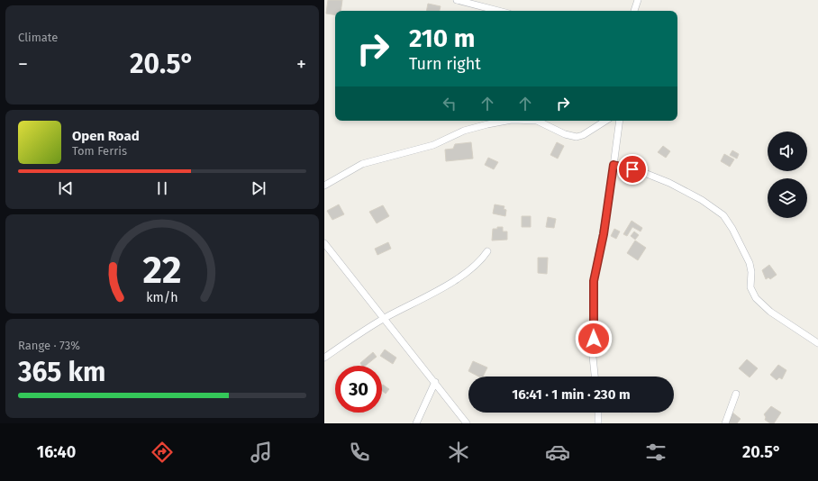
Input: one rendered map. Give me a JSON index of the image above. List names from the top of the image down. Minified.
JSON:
{"page":{"tile":["Climate",["Range · 73%","365 km"]],"turn":["210 m","Turn right"],"heat":["−","20.5°","+"],"song":["Open Road","Tom Ferris"],"limit":"30","trip":"16:41 · 1 min · 230 m","tabs":["16:40","20.5°"],"gauge":["22","km/h"]}}
